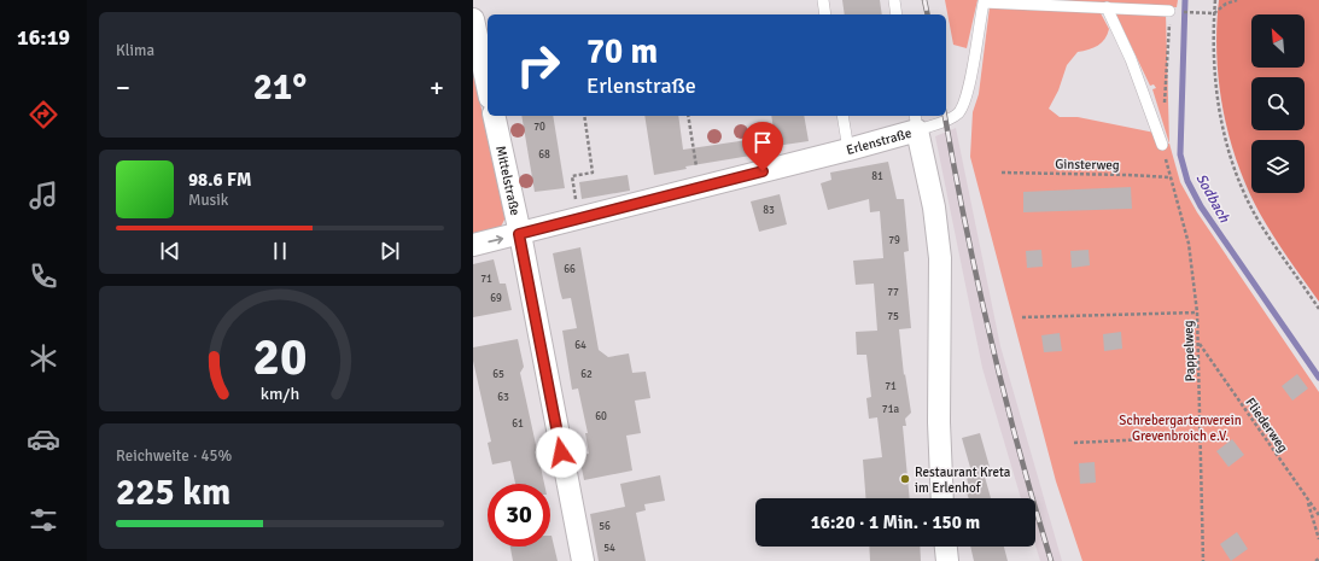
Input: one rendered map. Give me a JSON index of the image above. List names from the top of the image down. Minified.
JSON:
{"streets":{"street":["Erlenstraße","Mittelstraße"],"path":["Ginsterweg","Pappelweg","Fliederweg"]},"crossings":[["Erlenstraße","Mittelstraße"],["Ginsterweg","Pappelweg"],["Pappelweg","Fliederweg"]],"water":["Sodbach"],"parks":["Schrebergartenverein Grevenbroich e.V."],"places":["Restaurant Kreta im Erlenhof"],"house_numbers":["70","68","81","83","79","66","71","77","69","75","64","65","62","71","63","71a","60","61","56","54"],"north":"top left","page":{"tabs":"16:19","tile":["Klima",["Reichweite · 45%","225 km"]],"turn":["70 m","Erlenstraße"],"heat":["−","21°","+"],"song":["98.6 FM","Musik"],"limit":"30","trip":"16:20 · 1 Min. · 150 m","gauge":["20","km/h"]}}
